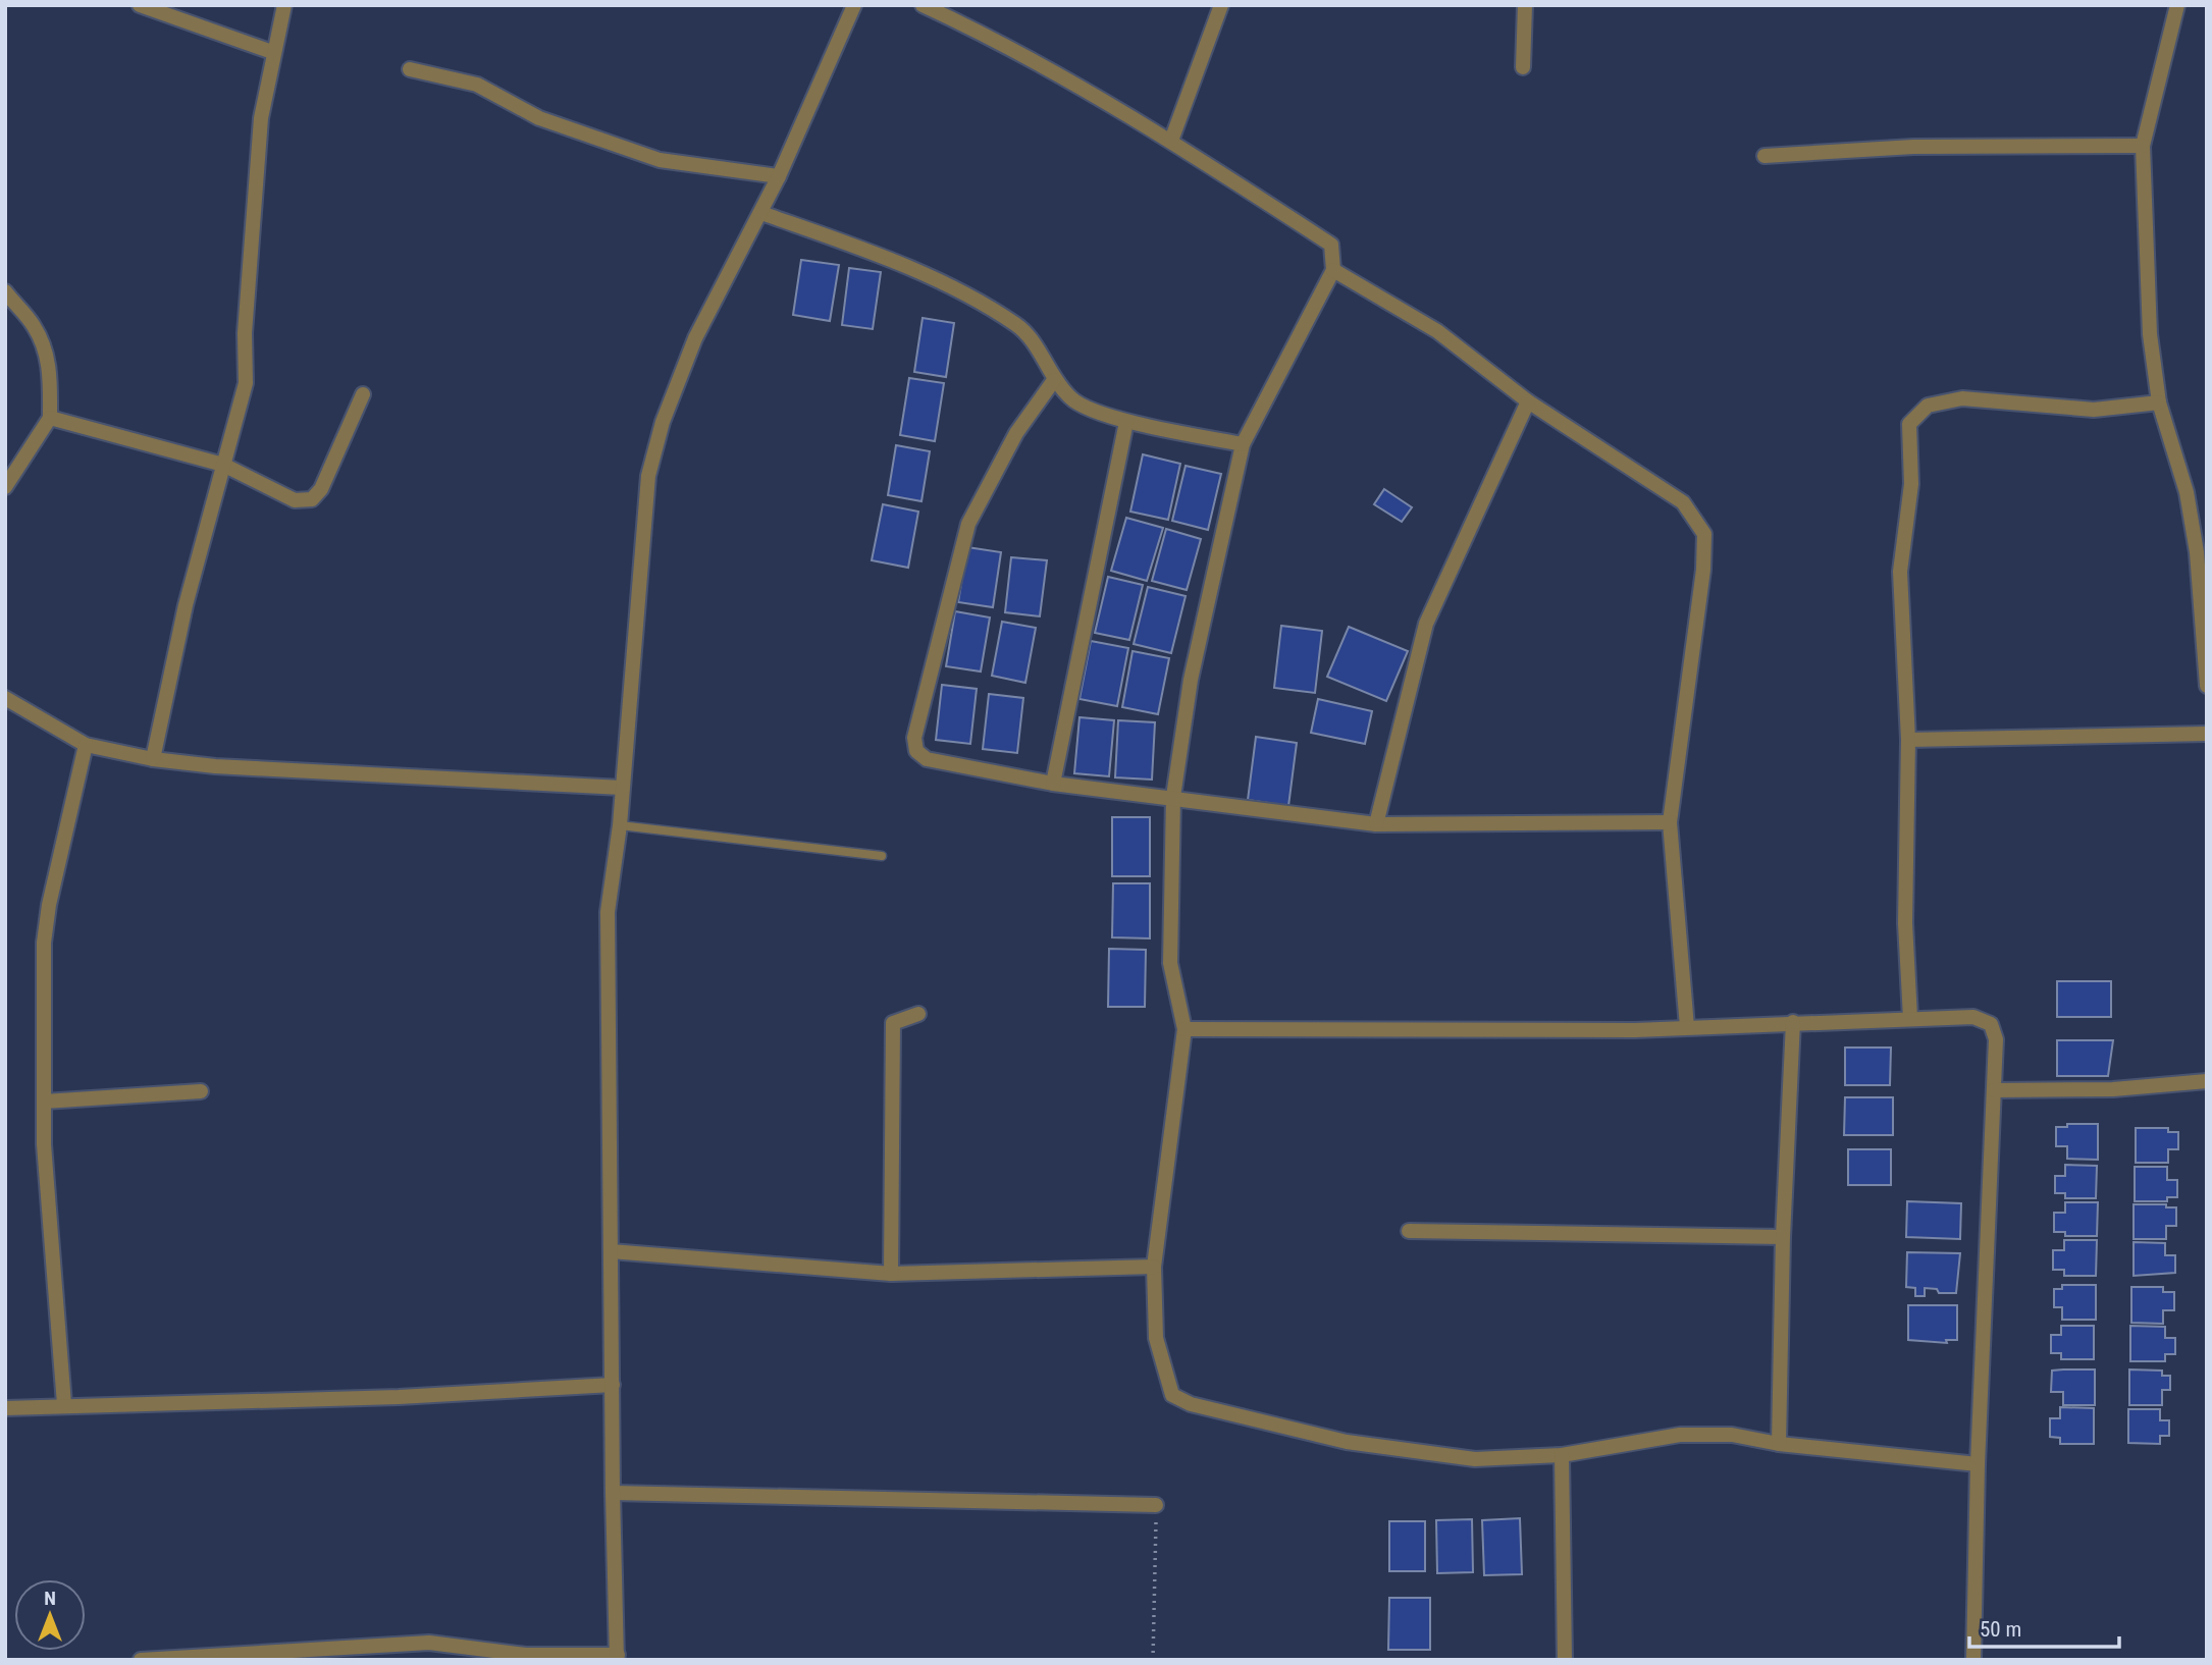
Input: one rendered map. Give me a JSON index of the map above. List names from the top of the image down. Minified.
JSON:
{"scale_bar":"50 m","north":"top"}
